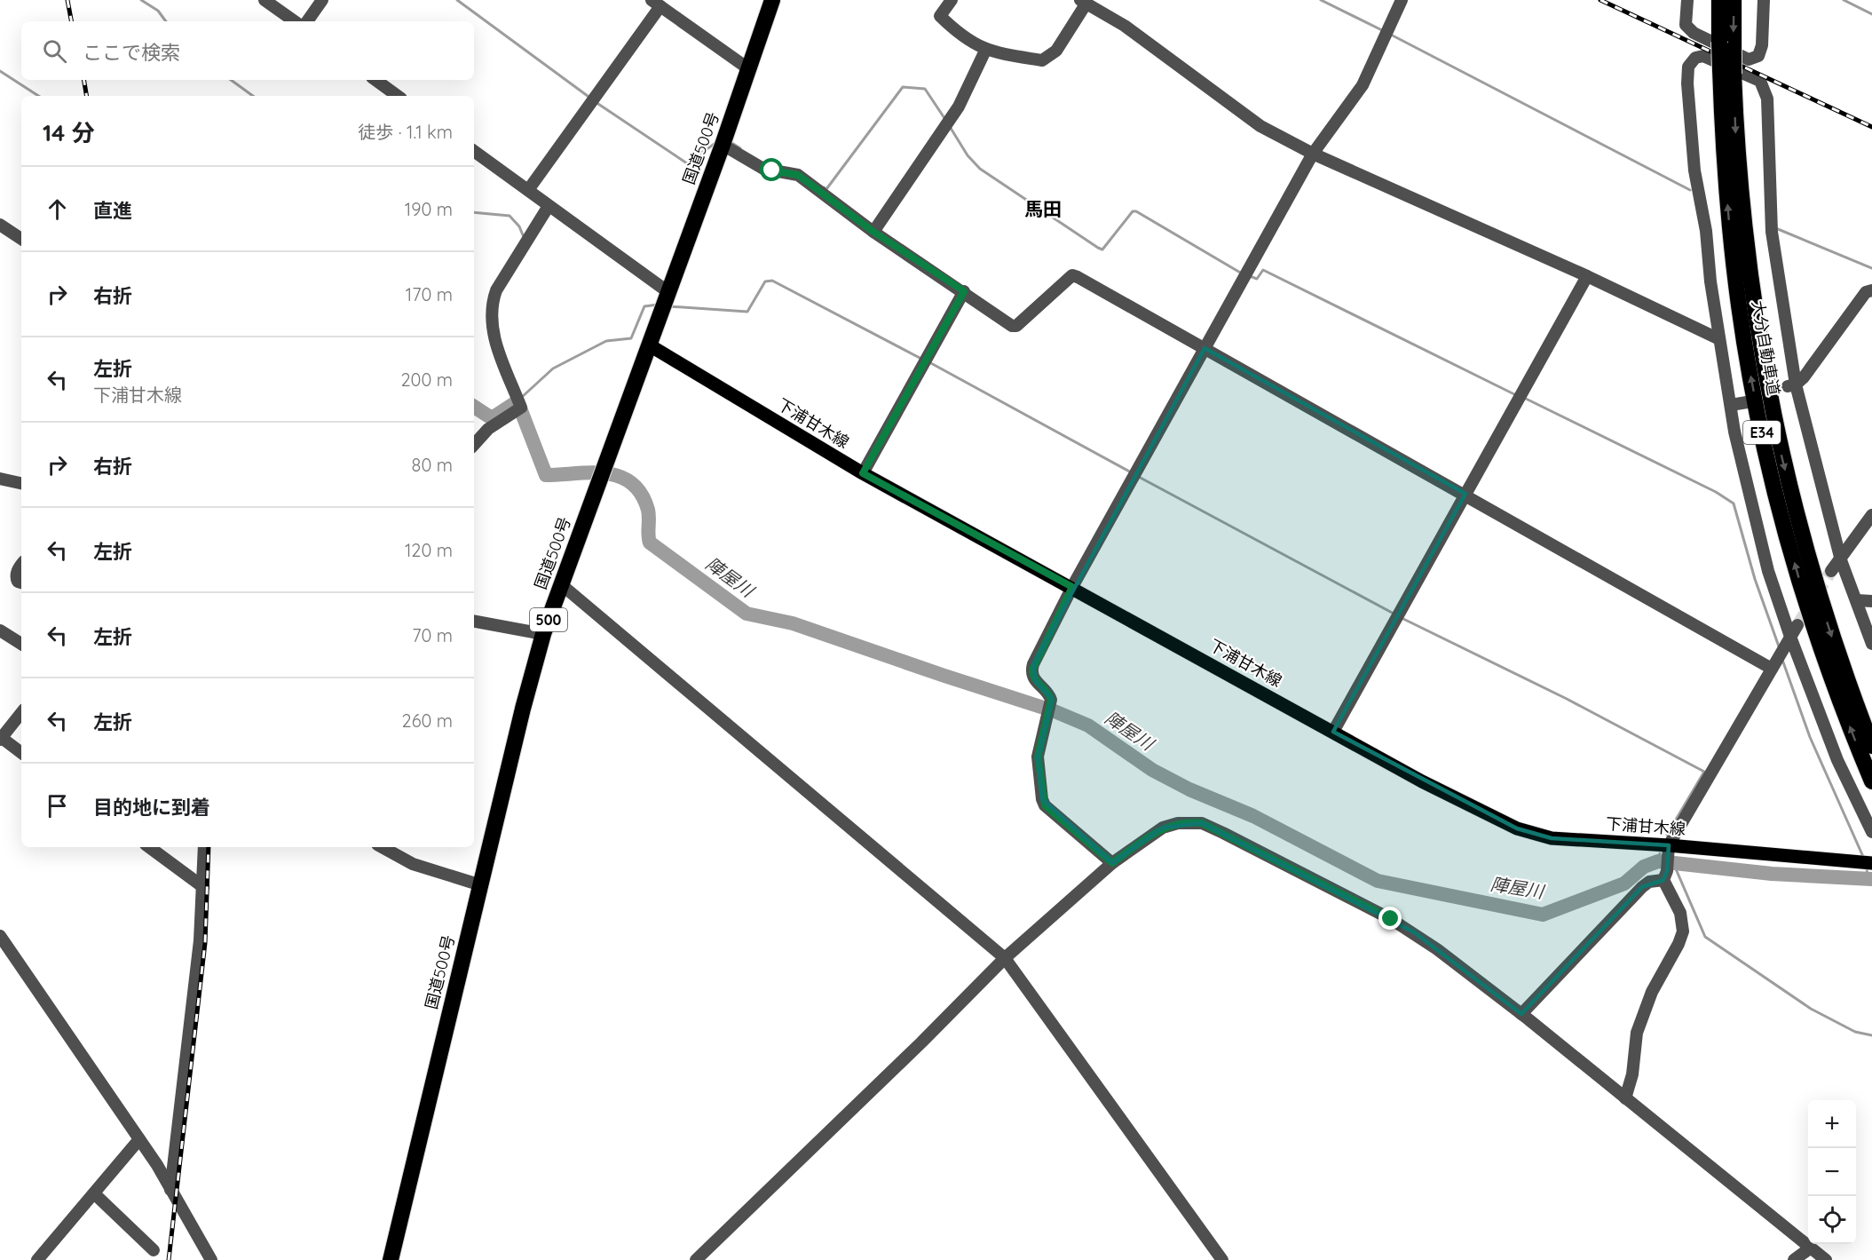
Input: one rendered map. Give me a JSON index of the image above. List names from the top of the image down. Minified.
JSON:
{"streets":{"highway":["国道500号","大分自動車道","E34","500"],"main road":["下浦甘木線"]},"crossings":[["国道500号","下浦甘木線"]],"districts":["馬田"],"water":["陣屋川"],"page":{"search":"ここで検索","heading":["14 分","徒歩 · 1.1 km"],"list":[["直進","190 m"],["右折","170 m"],["左折","下浦甘木線","200 m"],["右折","80 m"],["左折","120 m"],["左折","70 m"],["左折","260 m"],"目的地に到着"],"map_buttons":["+","−"]}}
